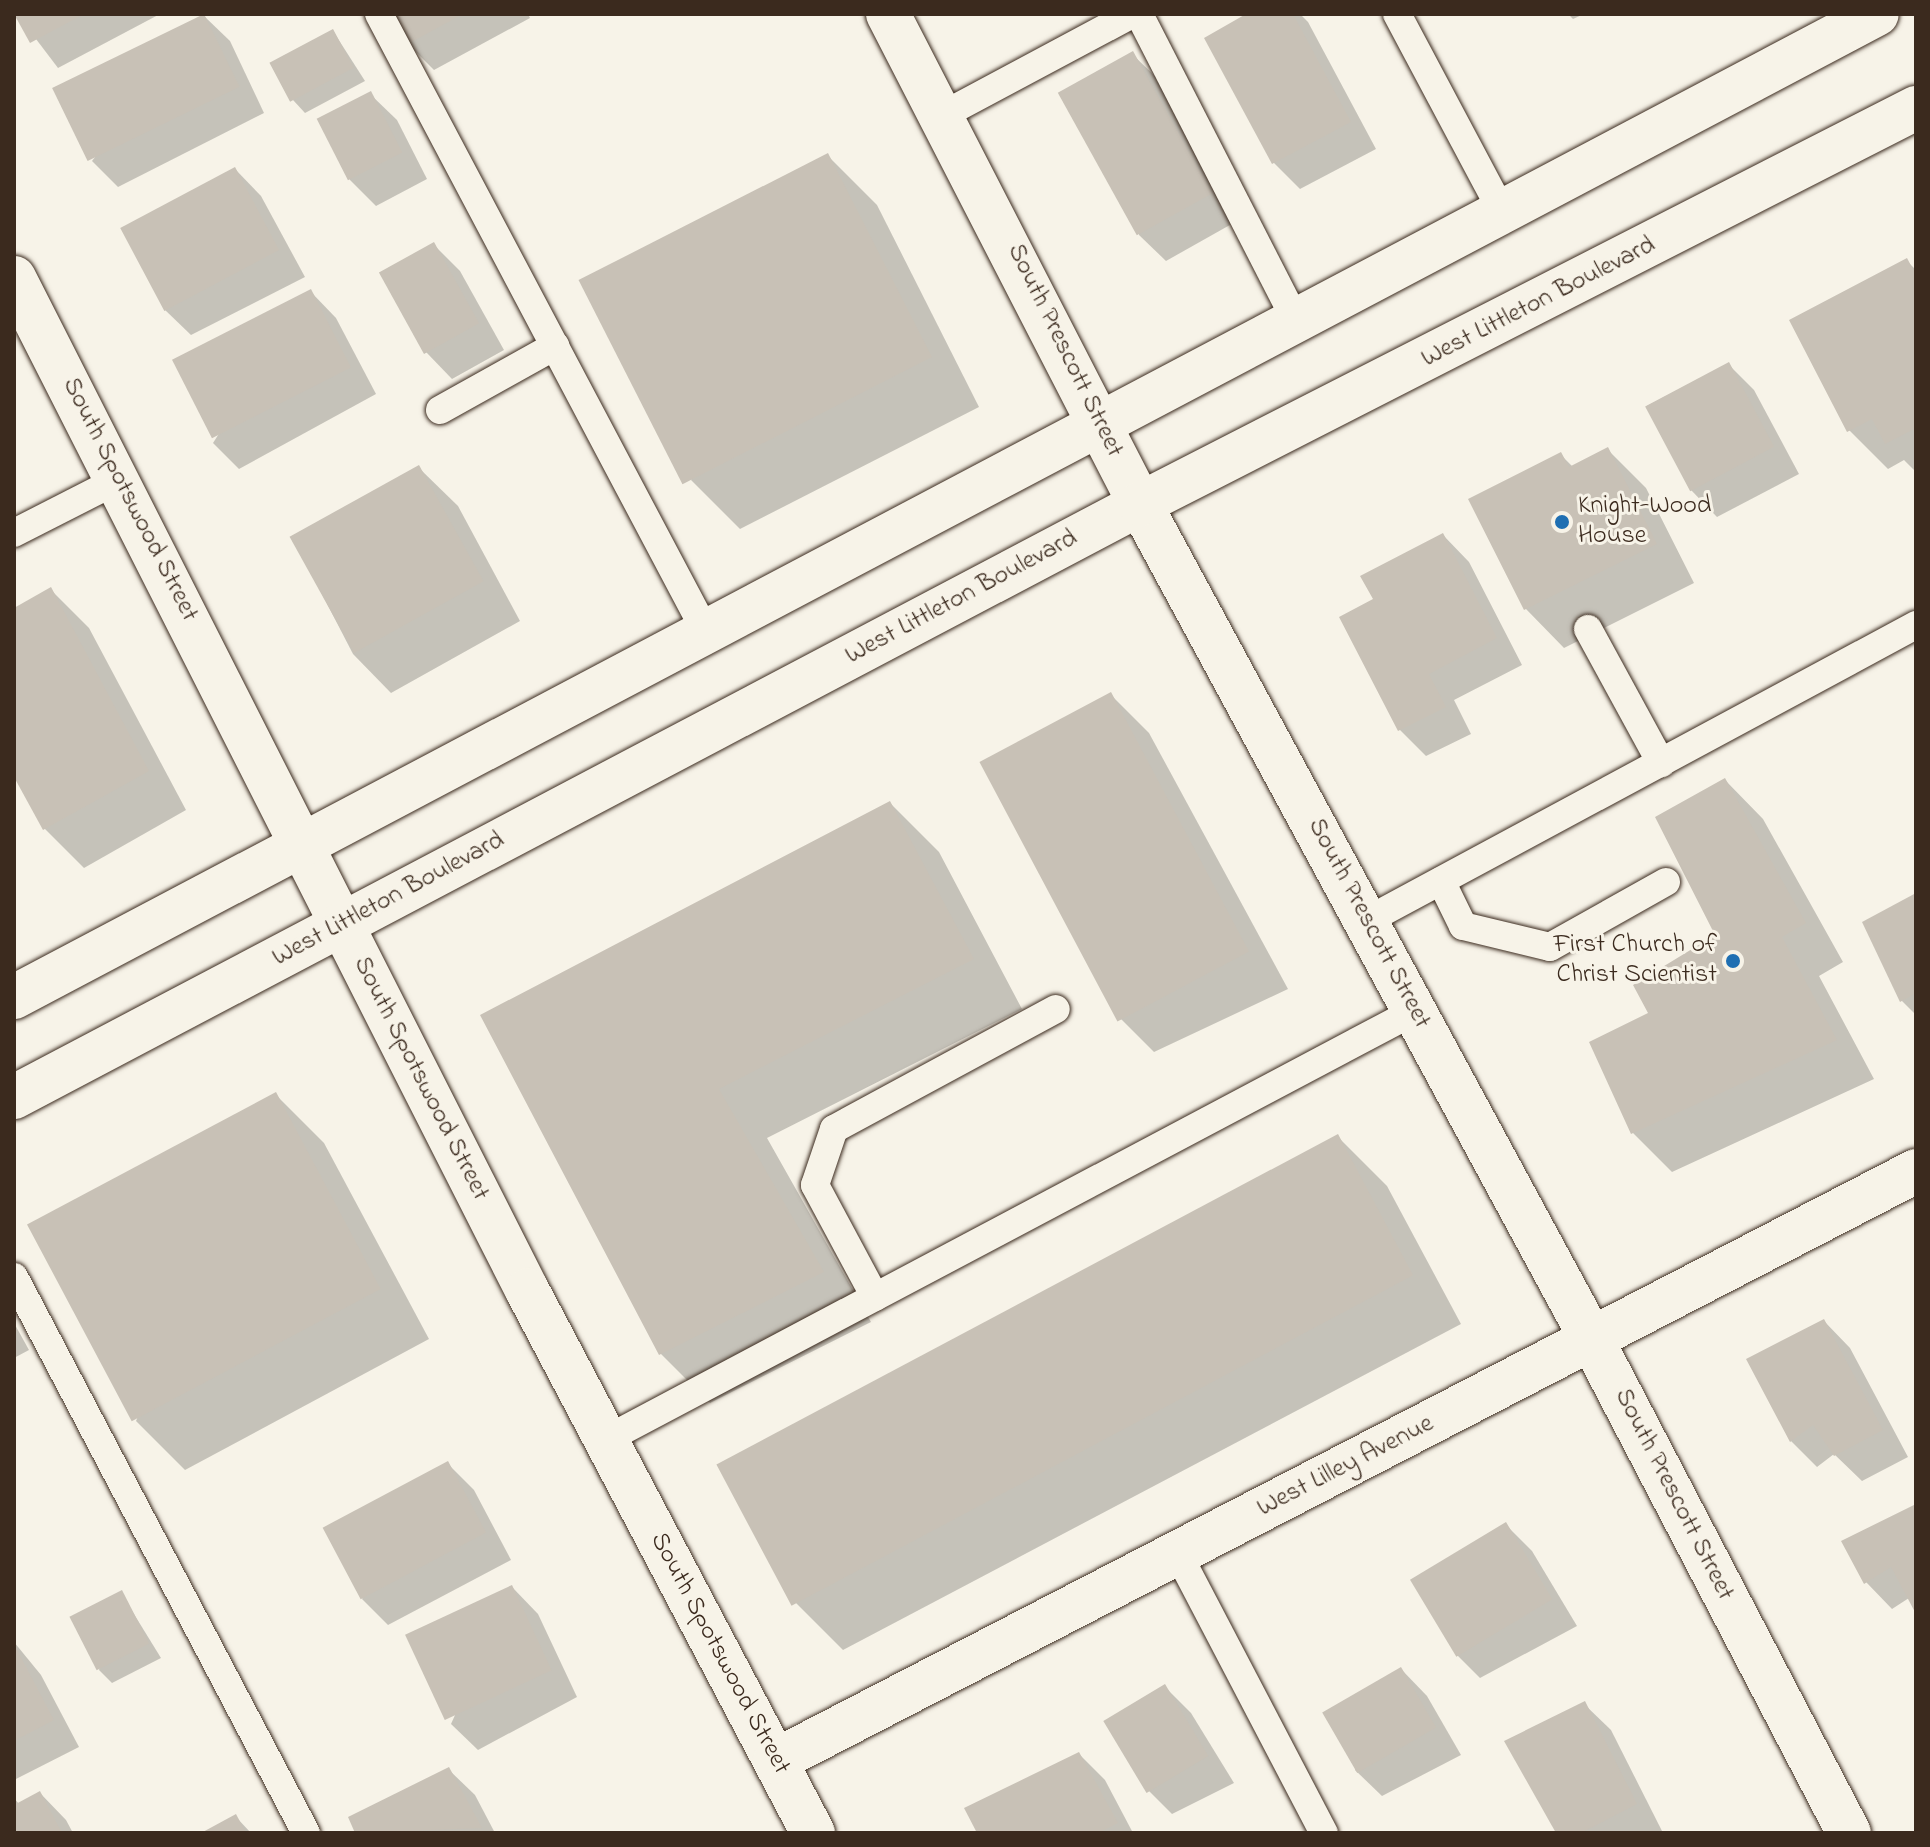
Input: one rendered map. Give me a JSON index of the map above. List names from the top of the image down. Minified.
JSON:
{"streets":{"street":["West Littleton Boulevard","South Prescott Street","South Spotswood Street","West Lilley Avenue"]},"crossings":[["West Littleton Boulevard","South Prescott Street"],["West Littleton Boulevard","South Spotswood Street"],["South Prescott Street","West Lilley Avenue"],["South Spotswood Street","West Lilley Avenue"]],"places":["Knight-Wood House","First Church of Christ Scientist"]}
